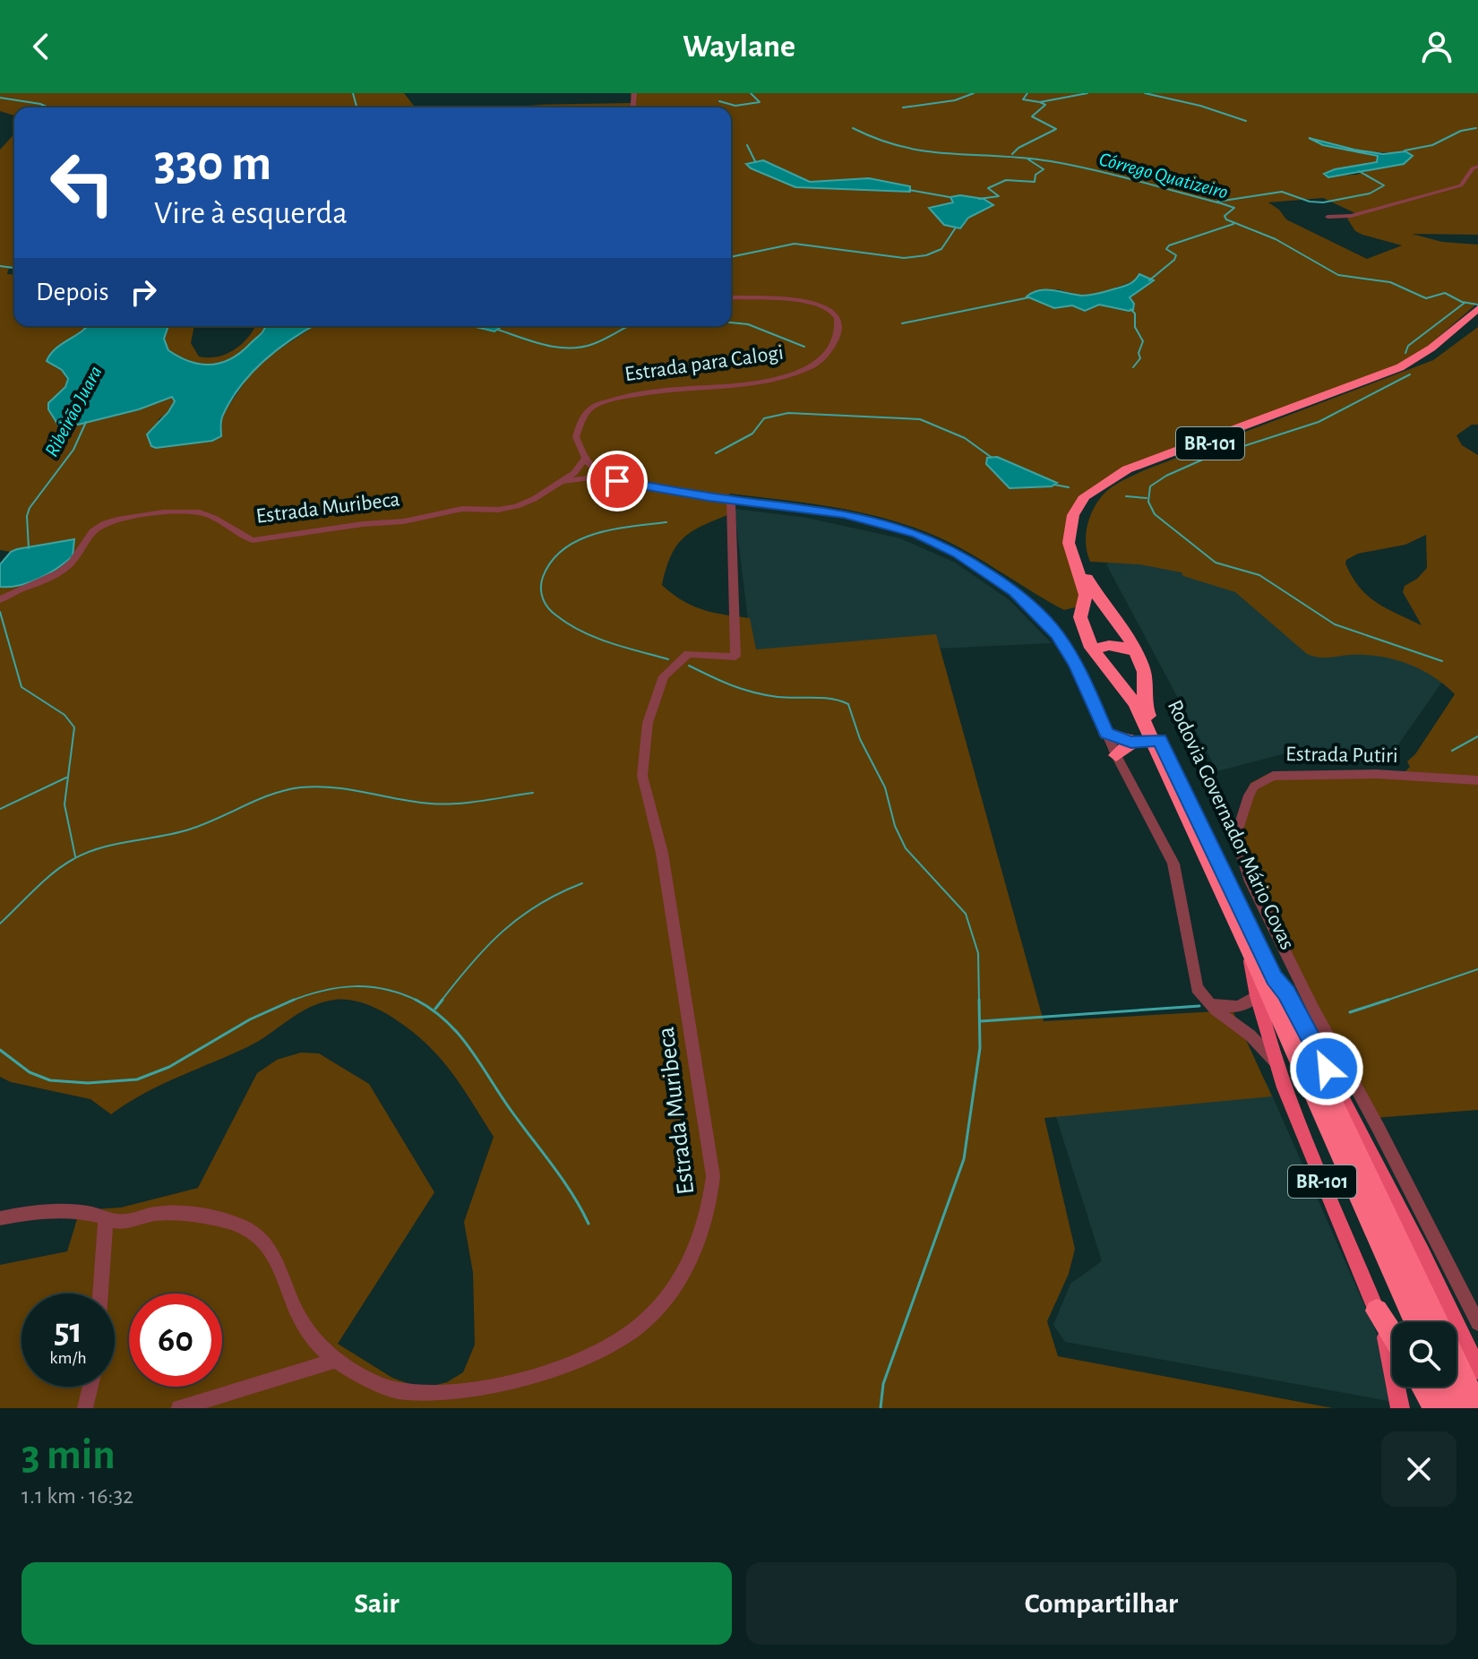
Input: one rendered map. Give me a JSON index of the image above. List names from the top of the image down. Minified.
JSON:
{"streets":{"highway":["BR-101","Rodovia Governador Mário Covas"],"street":["Estrada para Calogi","Estrada Muribeca","Estrada Putiri"]},"crossings":[["Estrada para Calogi","Estrada Muribeca"],["BR-101","Rodovia Governador Mário Covas"]],"water":["Córrego Quatizeiro","Ribeirão Juara"],"page":{"header":"Waylane","turn":["330 m","Vire à esquerda"],"then":"Depois","speed":"51 km/h","limit":"60","heading":["3 min","1.1 km · 16:32"],"buttons":["Sair","Compartilhar"]}}
